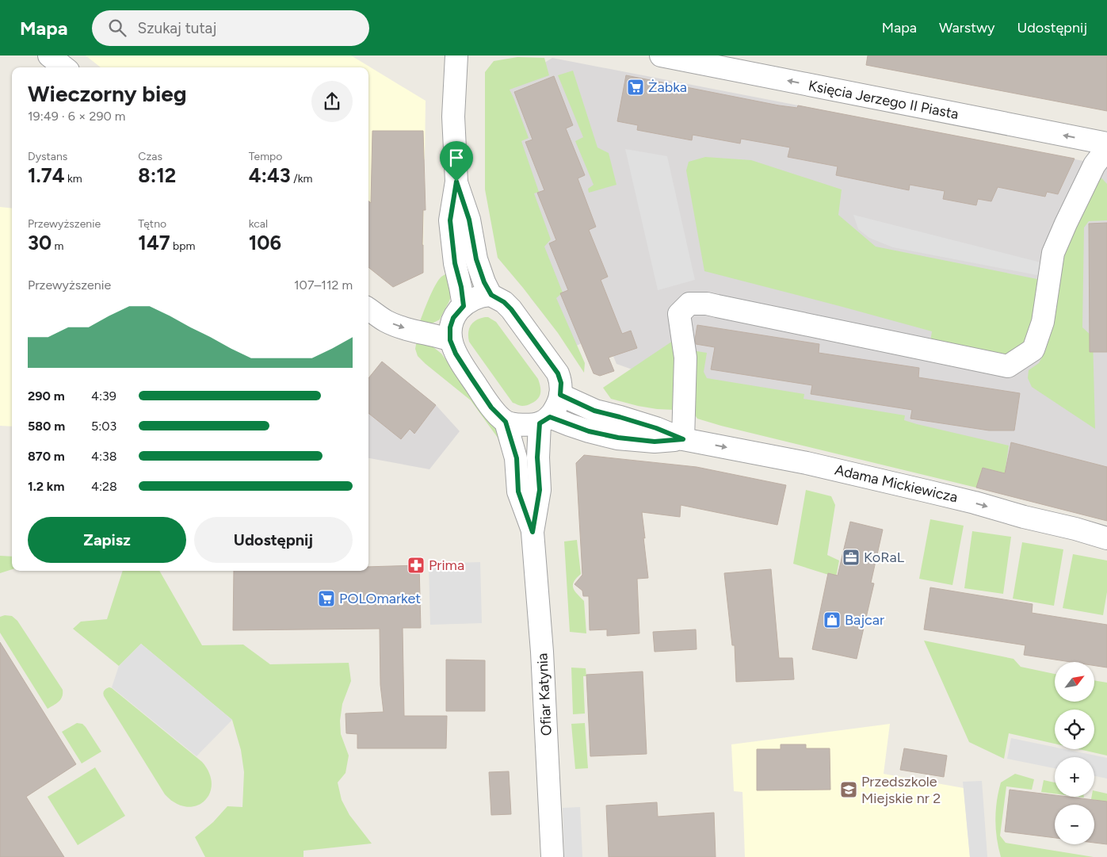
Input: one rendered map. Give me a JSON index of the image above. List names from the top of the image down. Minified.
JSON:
{"streets":{"street":["Księcia Jerzego II Piasta","Adama Mickiewicza","Ofiar Katynia"]},"crossings":[["Adama Mickiewicza","Ofiar Katynia"]],"one_way":["Księcia Jerzego II Piasta","Adama Mickiewicza"],"places":{"supermarket":["Żabka","POLOmarket"],"office":["KoRaL"],"pharmacy":["Prima"],"shop":["Bajcar"],"school or university":["Przedszkole Miejskie nr 2"]},"north":"top right","page":{"header":"Mapa","search":"Szukaj tutaj","nav":["Mapa","Warstwy","Udostępnij"],"heading":["Wieczorny bieg","19:49 · 6 × 290 m"],"stats":[["Dystans","1.74 km"],["Czas","8:12"],["Tempo","4:43 /km"],["Przewyższenie","30 m"],["Tętno","147 bpm"],["kcal","106"]],"chart":["Przewyższenie","107–112 m"],"list":[{"name":"290 m","note":"4:39"},{"name":"580 m","note":"5:03"},{"name":"870 m","note":"4:38"},{"name":"1.2 km","note":"4:28"}],"buttons":["Zapisz","Udostępnij"],"map_buttons":["+","−"]}}
